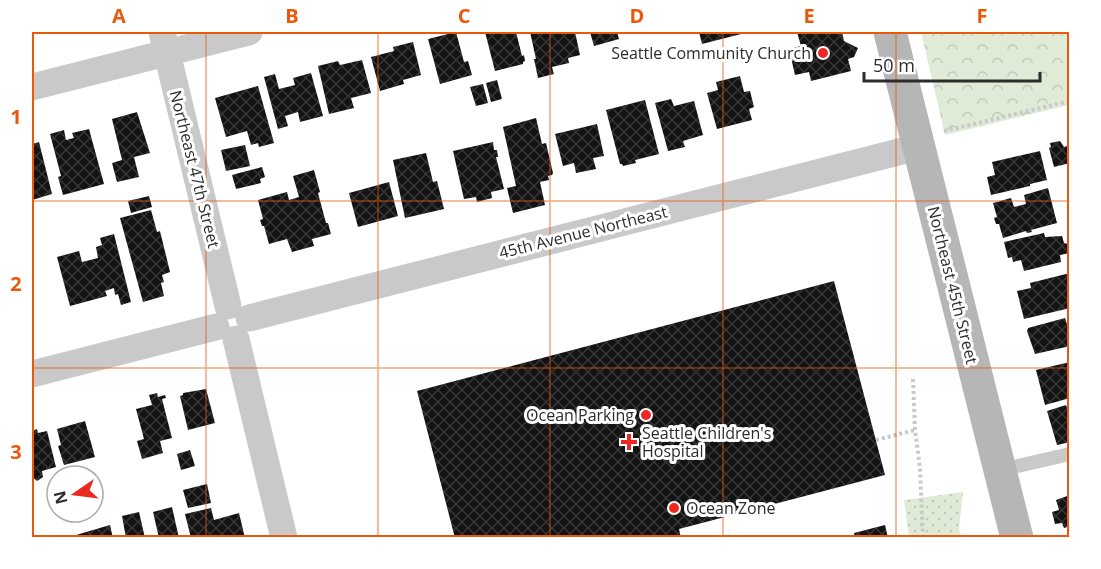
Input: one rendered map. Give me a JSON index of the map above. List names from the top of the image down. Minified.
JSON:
{"streets":{"street":["Northeast 47th Street","45th Avenue Northeast","Northeast 45th Street"]},"crossings":[["Northeast 47th Street","45th Avenue Northeast"],["45th Avenue Northeast","Northeast 45th Street"]],"places":{"other":["Seattle Community Church","Ocean Parking","Ocean Zone"],"health":["Seattle Children's Hospital"]},"scale_bar":"50 m","north":"left","grid":{"columns":["A","B","C","D","E","F"],"rows":["1","2","3"]}}
